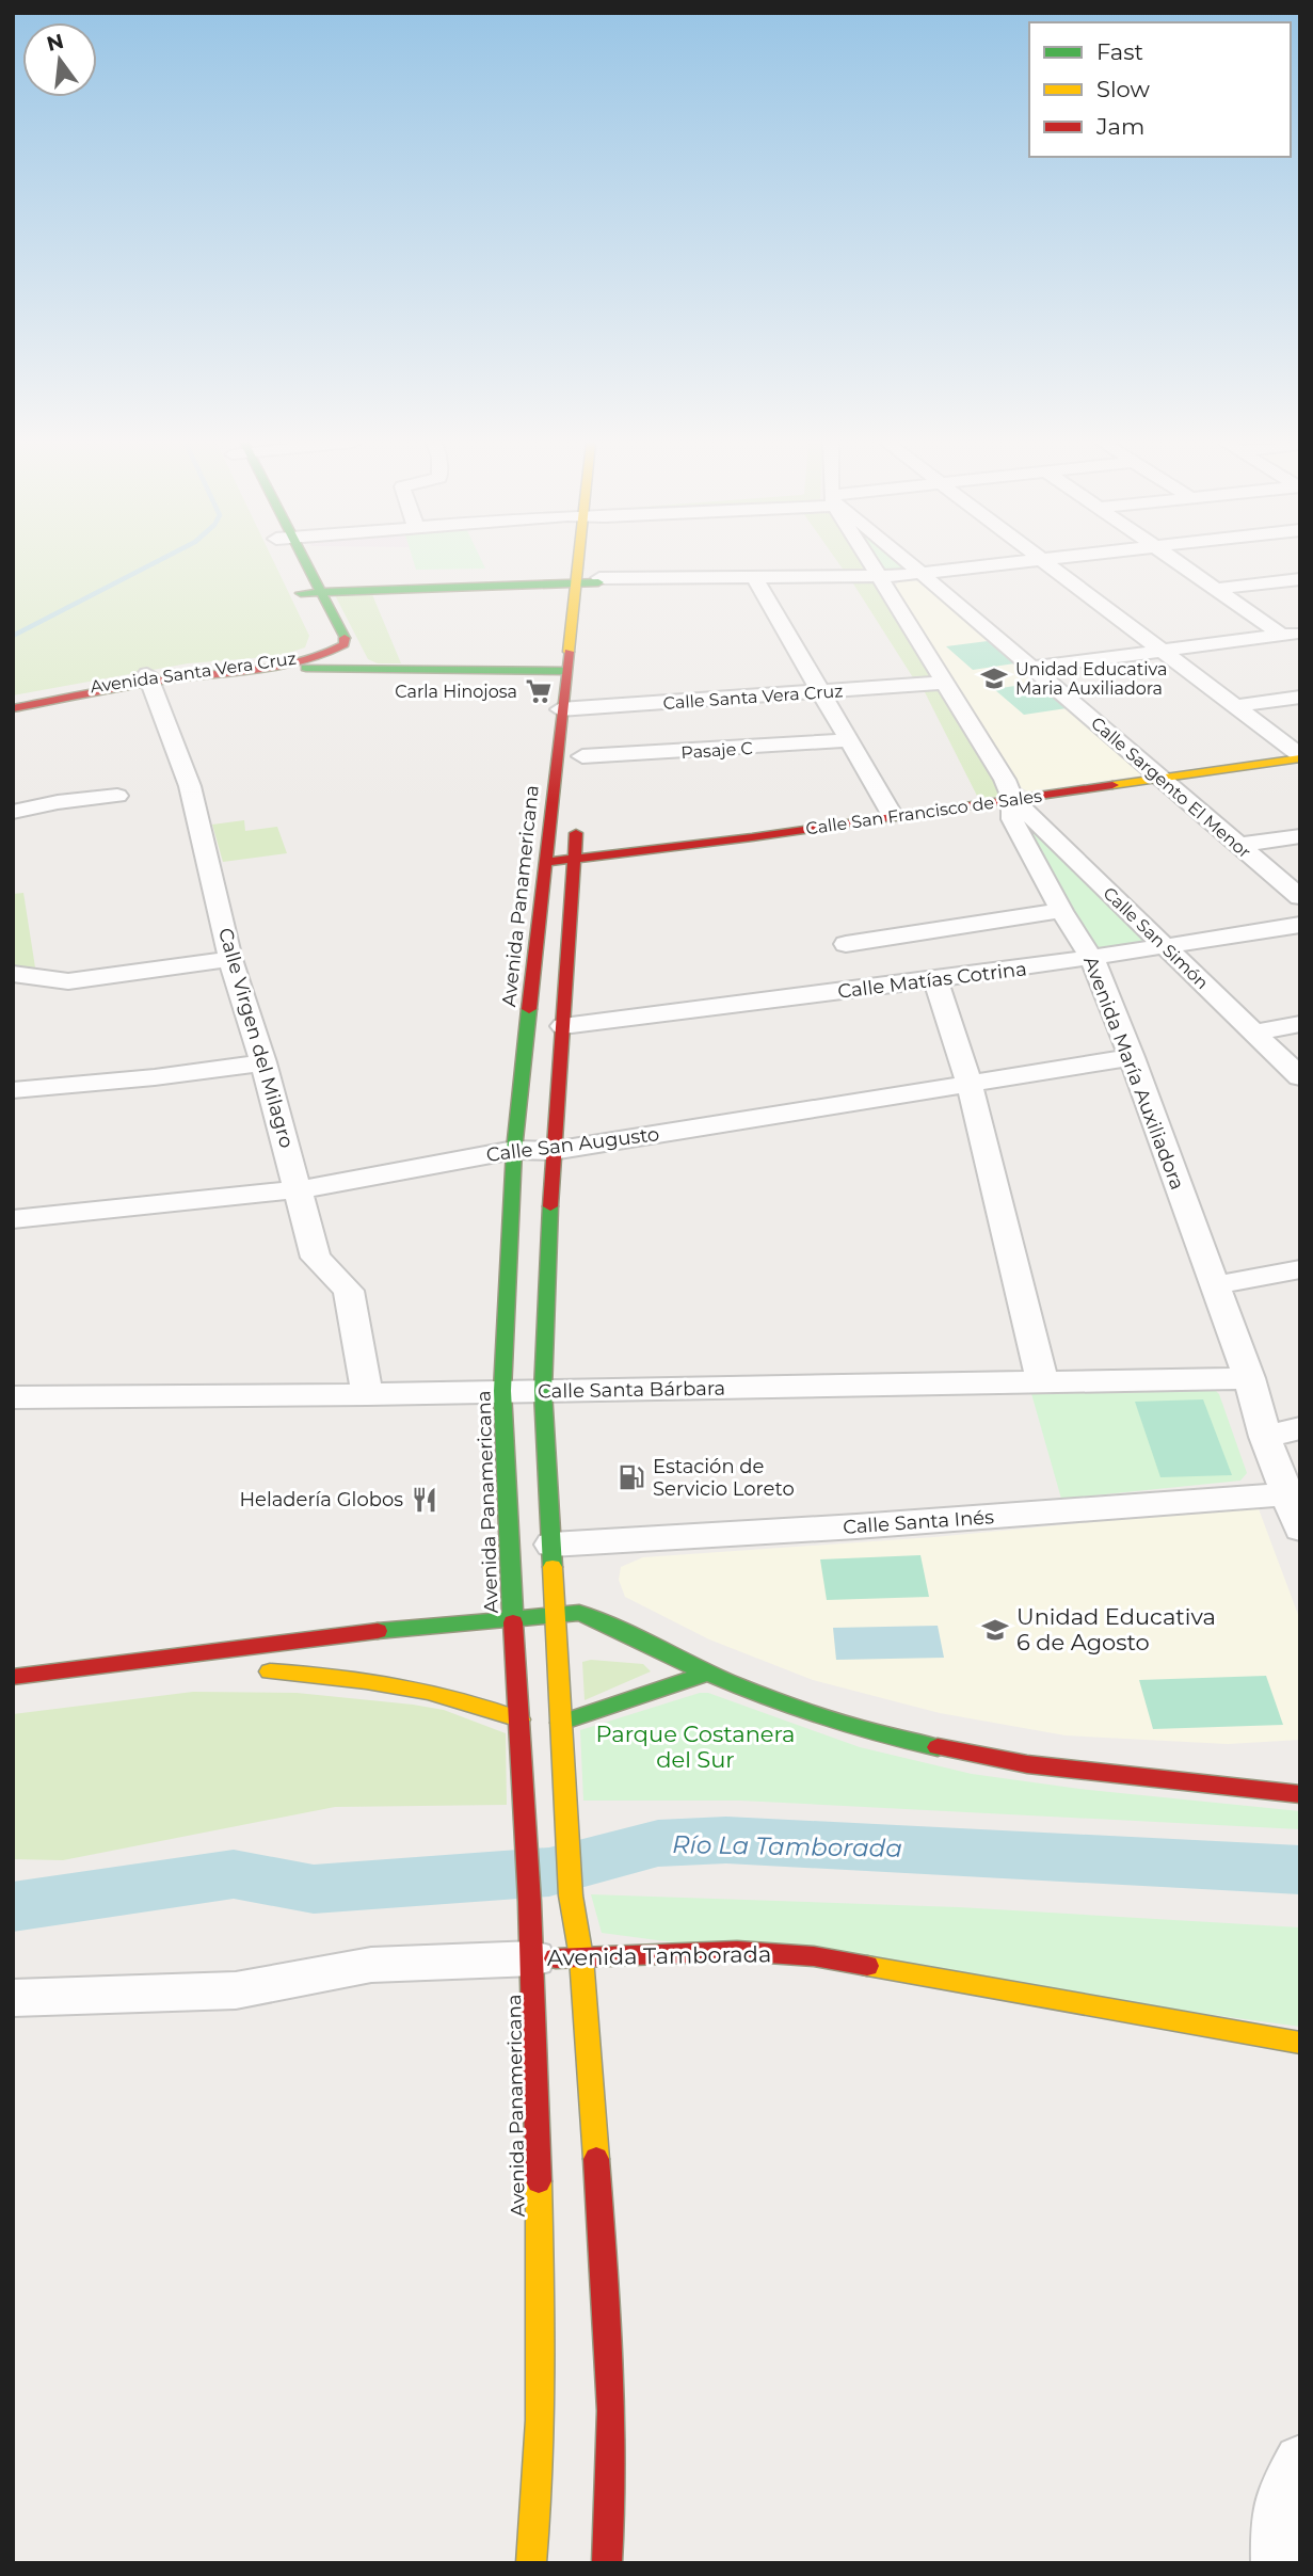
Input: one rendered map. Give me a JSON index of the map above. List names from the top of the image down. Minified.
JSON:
{"streets":{"main road":["Avenida Santa Vera Cruz","Calle San Francisco de Sales","Avenida Panamericana","Avenida Tamborada"],"street":["Calle Santa Vera Cruz","Pasaje C","Calle Sargento El Menor","Calle San Simón","Calle Matías Cotrina","Calle Virgen del Milagro","Avenida María Auxiliadora","Calle San Augusto","Calle Santa Bárbara","Calle Santa Inés"]},"crossings":[["Avenida Santa Vera Cruz","Calle Virgen del Milagro"],["Calle Santa Vera Cruz","Avenida Panamericana"],["Calle Santa Vera Cruz","Avenida María Auxiliadora"],["Calle Sargento El Menor","Calle San Francisco de Sales"],["Calle San Francisco de Sales","Avenida Panamericana"],["Calle San Francisco de Sales","Calle San Simón"],["Calle San Francisco de Sales","Avenida María Auxiliadora"],["Avenida Panamericana","Calle Matías Cotrina"],["Avenida Panamericana","Calle San Augusto"],["Avenida Panamericana","Calle Santa Bárbara"],["Avenida Panamericana","Calle Santa Inés"],["Avenida Panamericana","Avenida Tamborada"],["Calle San Simón","Calle Matías Cotrina"],["Calle San Simón","Avenida María Auxiliadora"],["Calle Matías Cotrina","Avenida María Auxiliadora"],["Calle Virgen del Milagro","Calle San Augusto"],["Calle Virgen del Milagro","Calle Santa Bárbara"],["Avenida María Auxiliadora","Calle San Augusto"],["Avenida María Auxiliadora","Calle Santa Bárbara"],["Avenida María Auxiliadora","Calle Santa Inés"]],"water":["Río La Tamborada"],"parks":["Parque Costanera del Sur"],"places":{"school or university":["Unidad Educativa Maria Auxiliadora","Unidad Educativa 6 de Agosto"],"supermarket":["Carla Hinojosa"],"fuel station":["Estación de Servicio Loreto"],"restaurant":["Heladería Globos"]},"legend":["Fast","Slow","Jam"],"north":"top"}
